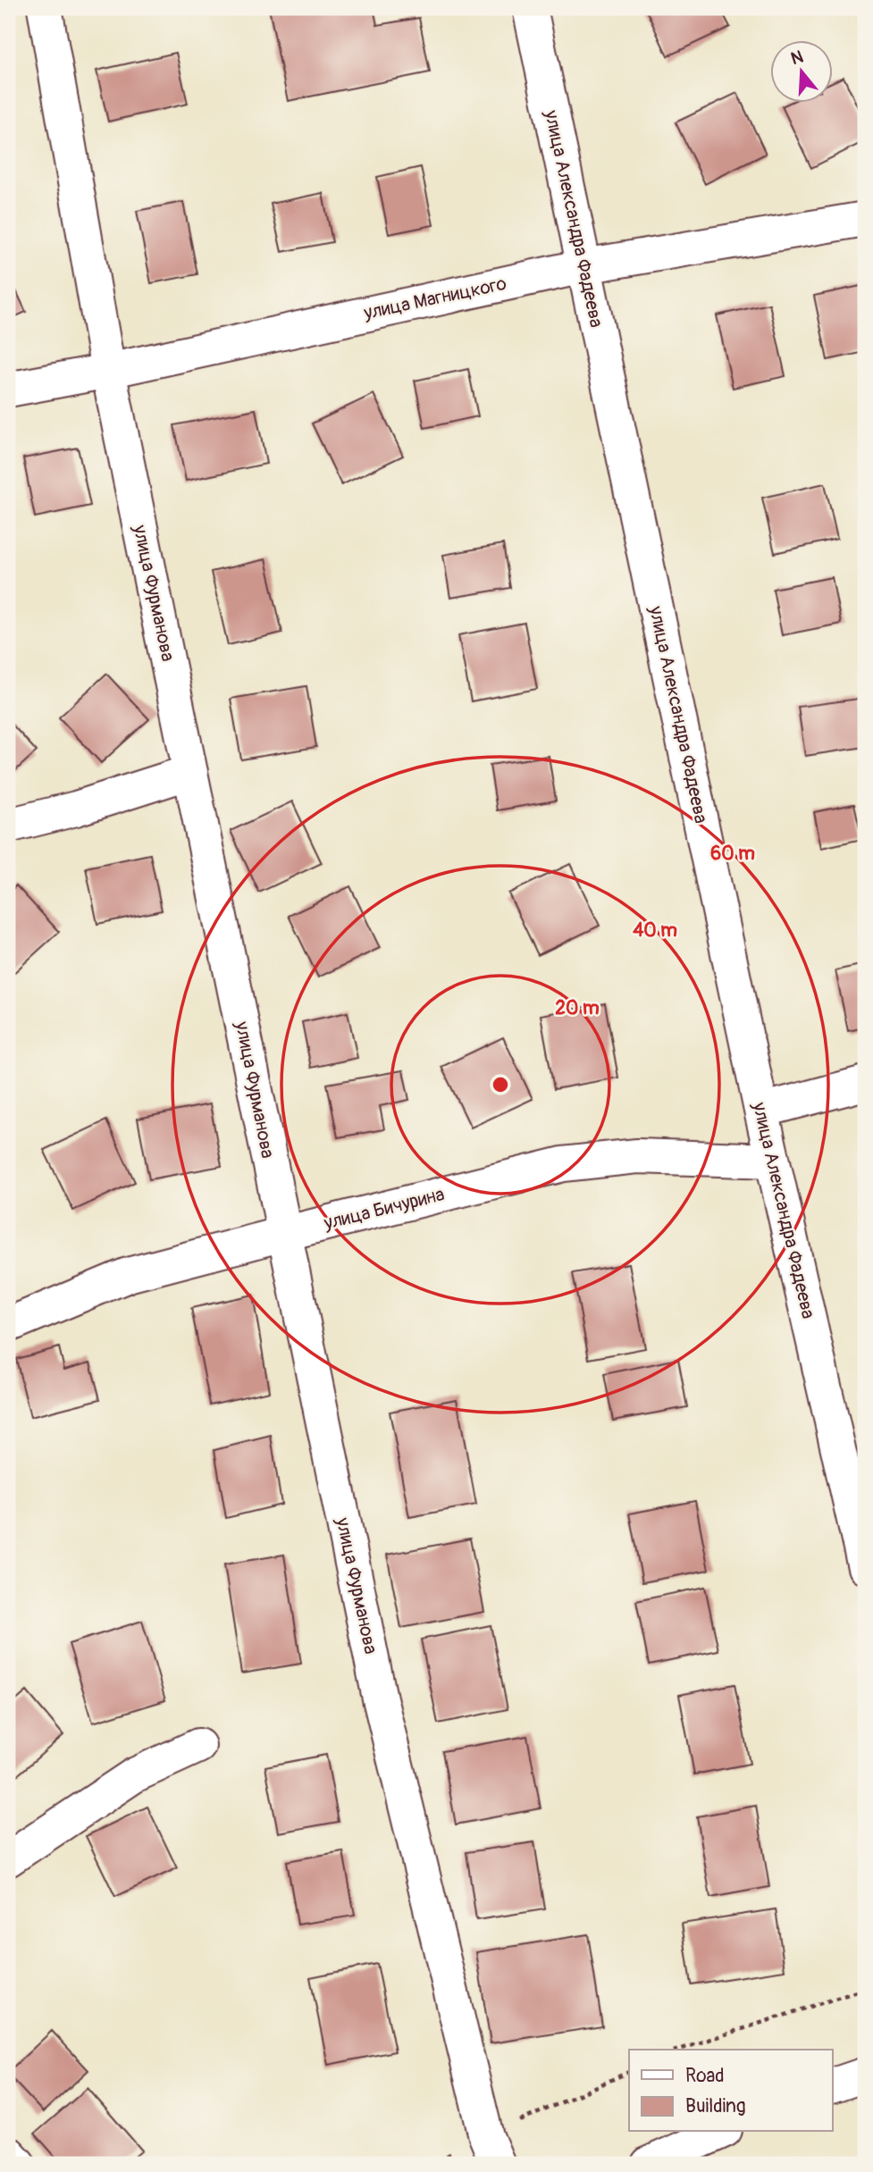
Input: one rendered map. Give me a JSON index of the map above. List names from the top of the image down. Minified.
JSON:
{"streets":{"street":["улица Александра Фадеева","улица Магницкого","улица Фурманова","улица Бичурина"]},"crossings":[["улица Александра Фадеева","улица Магницкого"],["улица Александра Фадеева","улица Бичурина"],["улица Магницкого","улица Фурманова"],["улица Фурманова","улица Бичурина"]],"legend":["Road","Building"],"north":"top","rings":["60 m","40 m","20 m"]}
